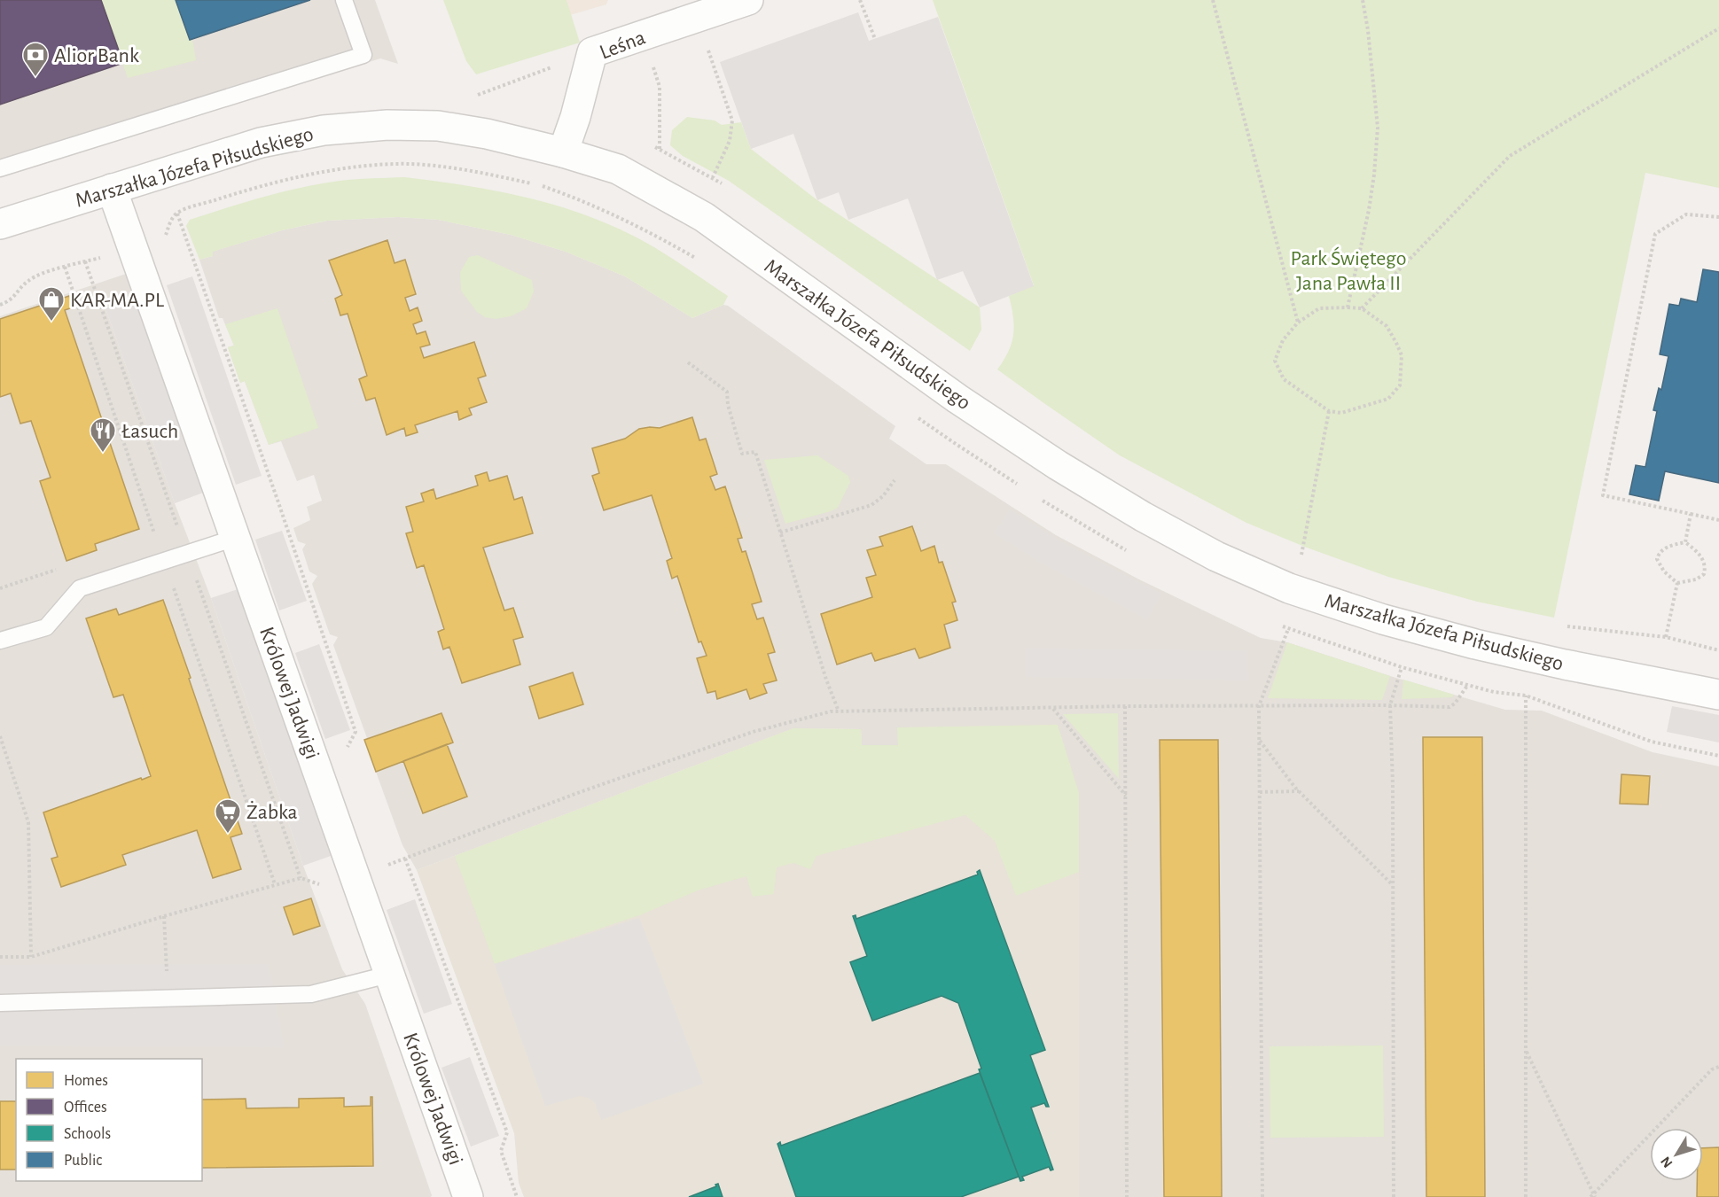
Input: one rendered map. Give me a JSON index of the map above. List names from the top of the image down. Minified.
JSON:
{"streets":{"street":["Leśna","Marszałka Józefa Piłsudskiego","Królowej Jadwigi"]},"crossings":[["Leśna","Marszałka Józefa Piłsudskiego"],["Marszałka Józefa Piłsudskiego","Królowej Jadwigi"]],"parks":["Park Świętego Jana Pawła II"],"places":{"bank":["Alior Bank"],"shop":["KAR-MA.PL"],"restaurant":["Łasuch"],"supermarket":["Żabka"]},"legend":["Homes","Offices","Schools","Public"],"north":"bottom left"}
